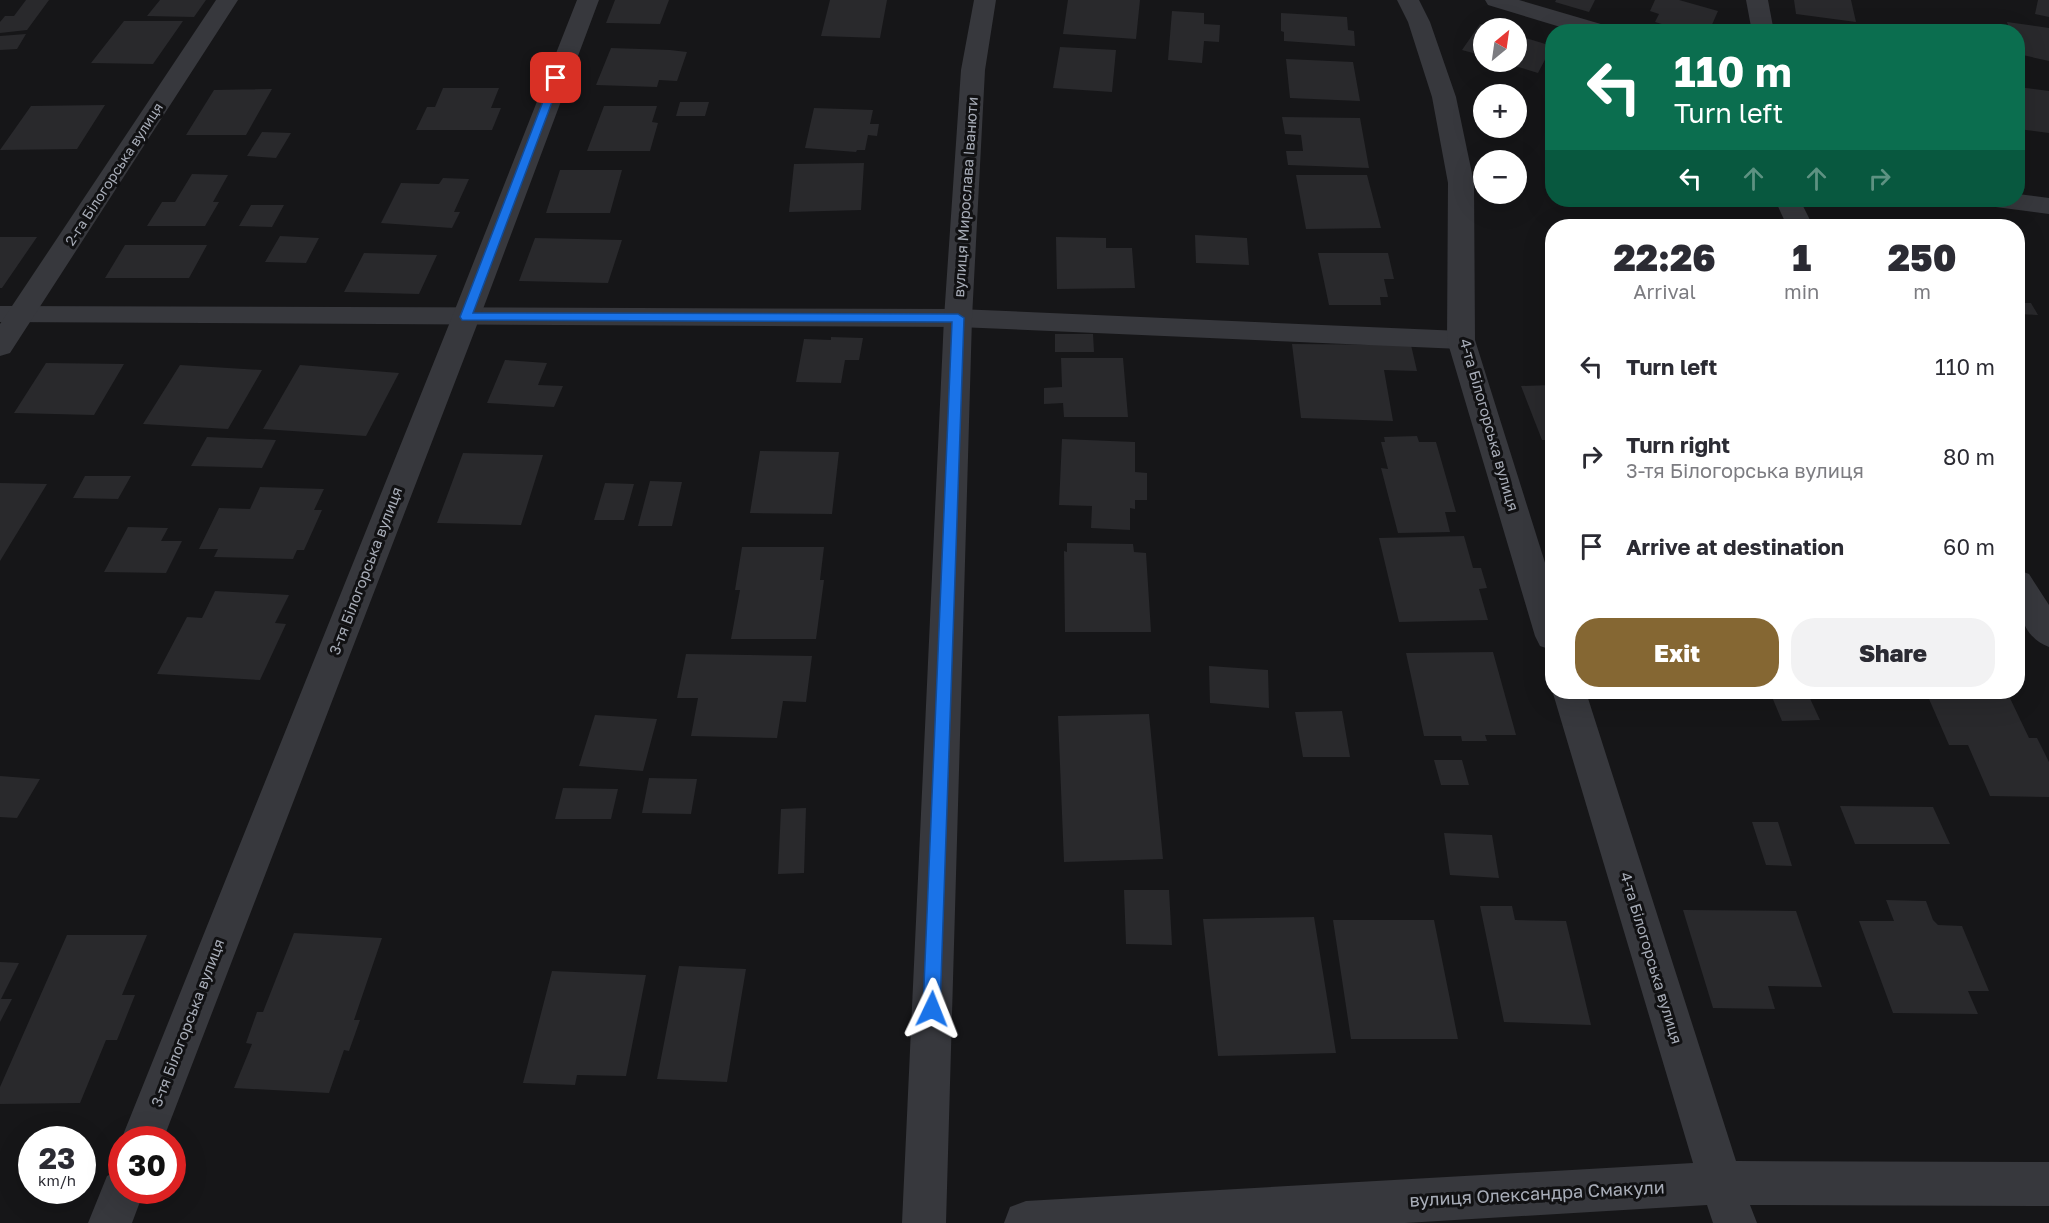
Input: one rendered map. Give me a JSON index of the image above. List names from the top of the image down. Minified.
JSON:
{"streets":{"street":["2-га Білогорська вулиця","вулиця Мирослава Іванюти","4-та Білогорська вулиця","3-тя Білогорська вулиця","вулиця Олександра Смакули"]},"crossings":[["4-та Білогорська вулиця","вулиця Олександра Смакули"]],"north":"top right","page":{"map_buttons":["+","−"],"turn":["110 m","Turn left"],"eta":["22:26","Arrival","1","min","250","m"],"list":[{"name":"Turn left","value":"110 m"},{"name":"Turn right","note":"3-тя Білогорська вулиця","value":"80 m"},{"name":"Arrive at destination","value":"60 m"}],"buttons":["Exit","Share"],"speed":"23 km/h","limit":"30"}}
